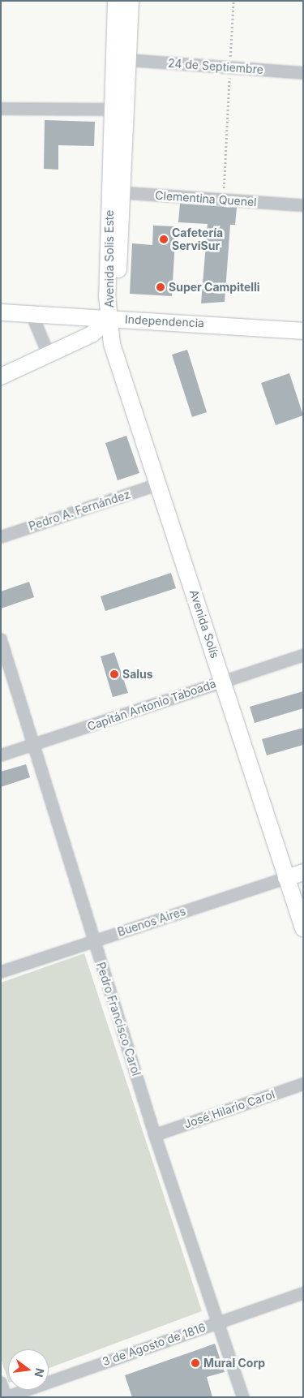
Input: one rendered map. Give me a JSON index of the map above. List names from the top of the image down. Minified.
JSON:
{"streets":{"main road":["Avenida Solís Este","Independencia","Avenida Solís","Buenos Aires"],"street":["24 de Septiembre","Clementina Quenel","Pedro A. Fernández","Capitán Antonio Taboada","Pedro Francisco Carol","José Hilario Carol","3 de Agosto de 1816"]},"crossings":[["24 de Septiembre","Avenida Solís Este"],["Clementina Quenel","Avenida Solís Este"],["Avenida Solís Este","Independencia"],["Avenida Solís Este","Avenida Solís"],["Independencia","Avenida Solís"],["Pedro A. Fernández","Avenida Solís"],["Avenida Solís","Capitán Antonio Taboada"],["Avenida Solís","Buenos Aires"],["Capitán Antonio Taboada","Pedro Francisco Carol"],["Buenos Aires","Pedro Francisco Carol"],["Pedro Francisco Carol","José Hilario Carol"],["Pedro Francisco Carol","3 de Agosto de 1816"]],"places":["Cafetería ServiSur","Super Campitelli","Salus","Mural Corp"],"north":"right"}
